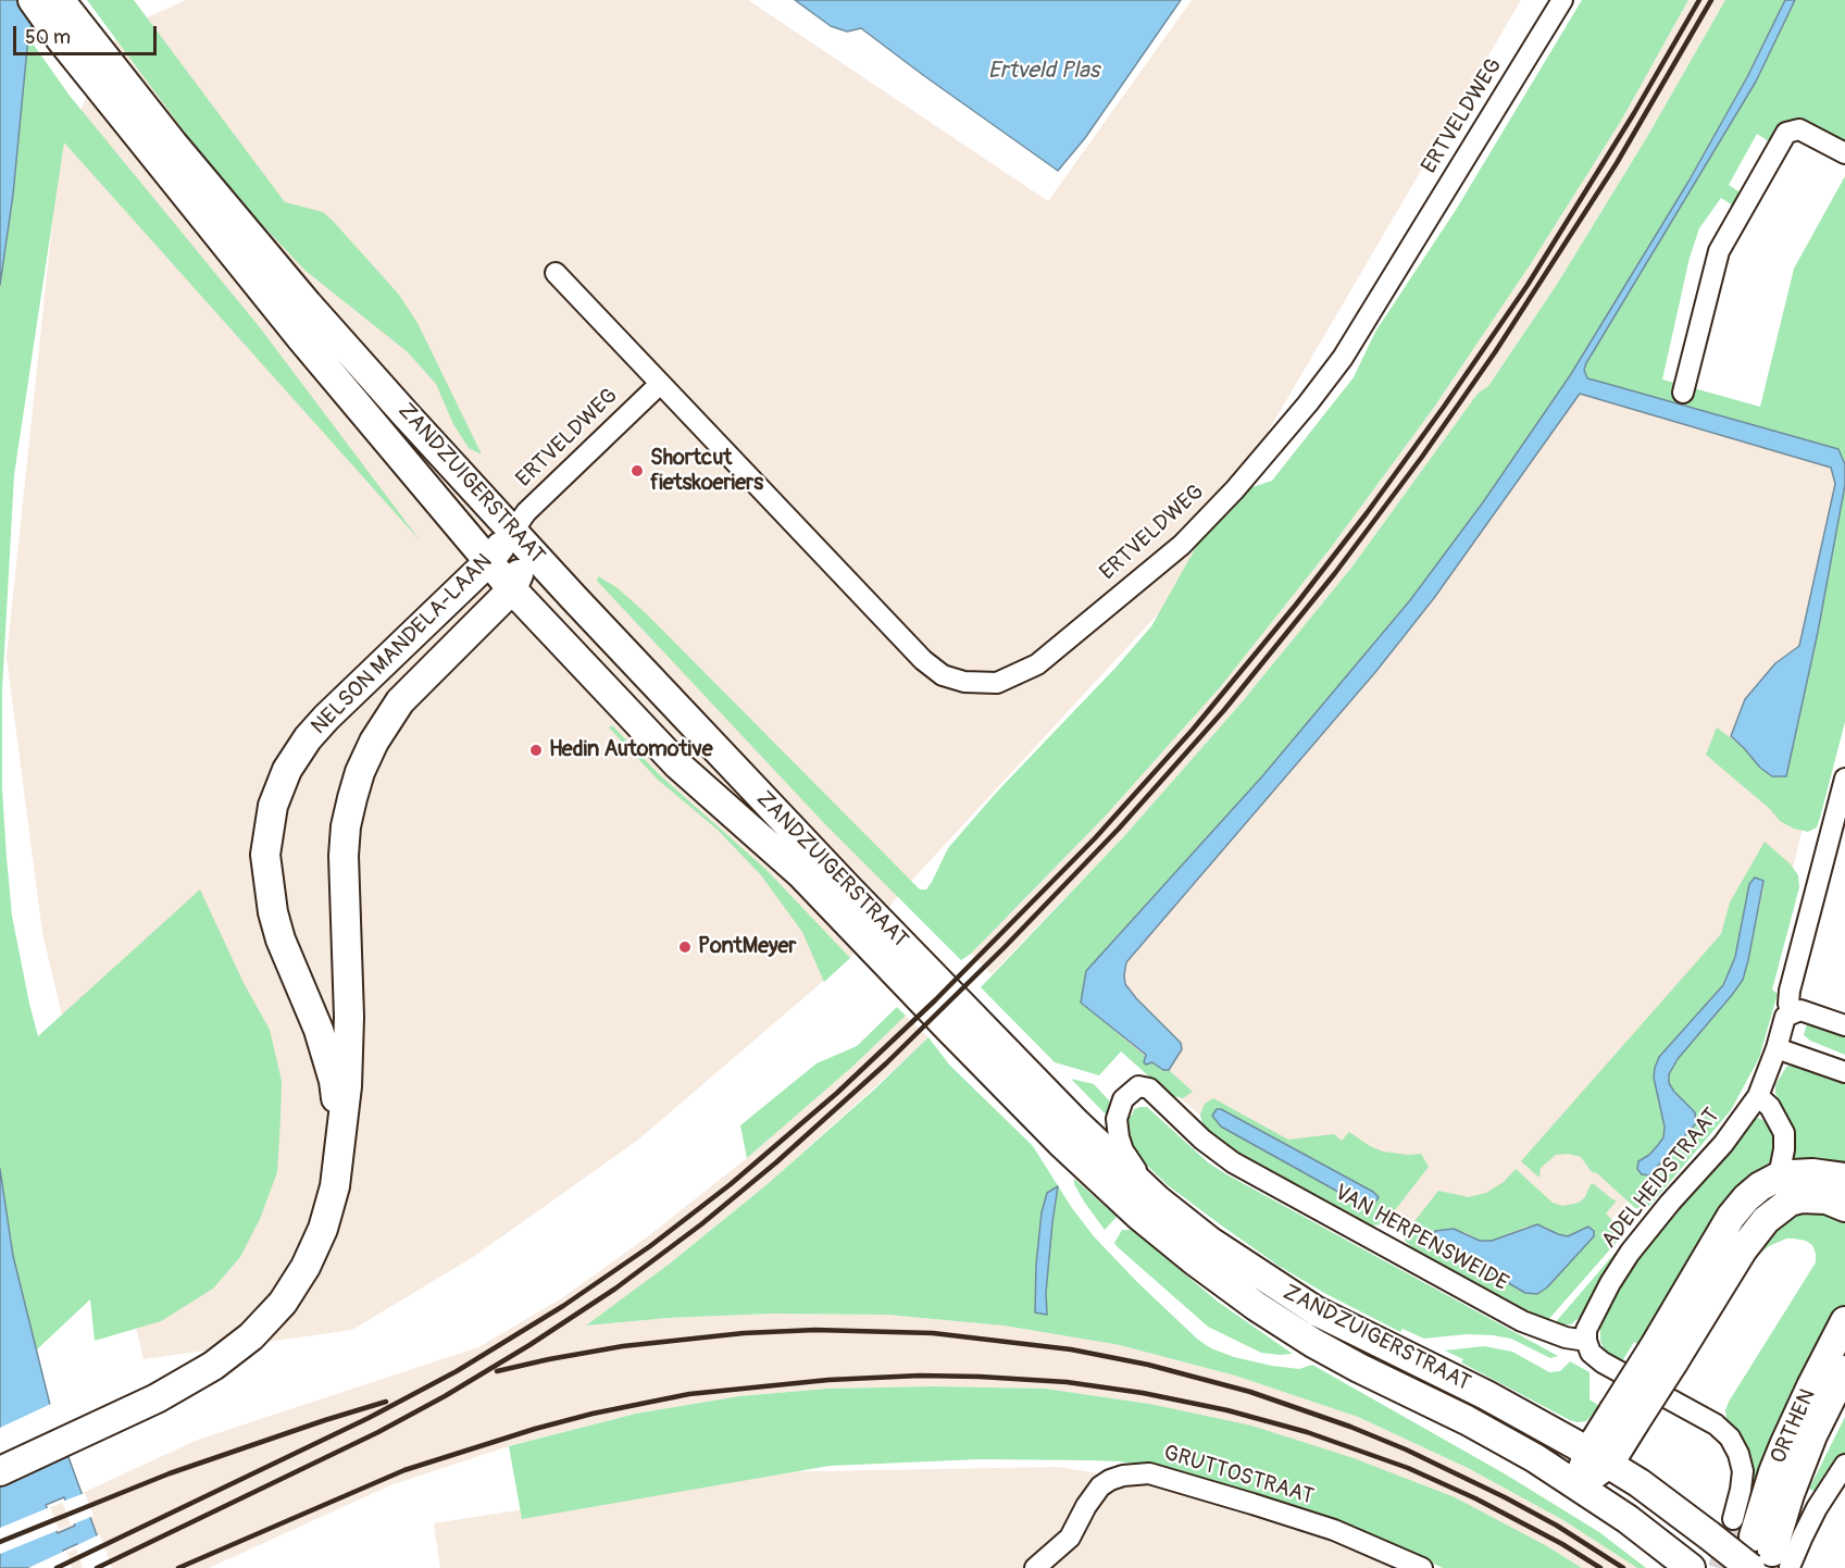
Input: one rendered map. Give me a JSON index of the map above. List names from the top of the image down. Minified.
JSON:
{"streets":{"main road":["ZANDZUIGERSTRAAT","NELSON MANDELA-LAAN","ORTHEN"],"street":["ERTVELDWEG","ADELHEIDSTRAAT","VAN HERPENSWEIDE","GRUTTOSTRAAT"]},"crossings":[["ERTVELDWEG","ZANDZUIGERSTRAAT"],["ERTVELDWEG","NELSON MANDELA-LAAN"],["ZANDZUIGERSTRAAT","NELSON MANDELA-LAAN"],["ZANDZUIGERSTRAAT","VAN HERPENSWEIDE"],["ZANDZUIGERSTRAAT","ORTHEN"],["ADELHEIDSTRAAT","VAN HERPENSWEIDE"]],"water":["Ertveld Plas"],"places":["Shortcut fietskoeriers","Hedin Automotive","PontMeyer"],"scale_bar":"50 m"}
